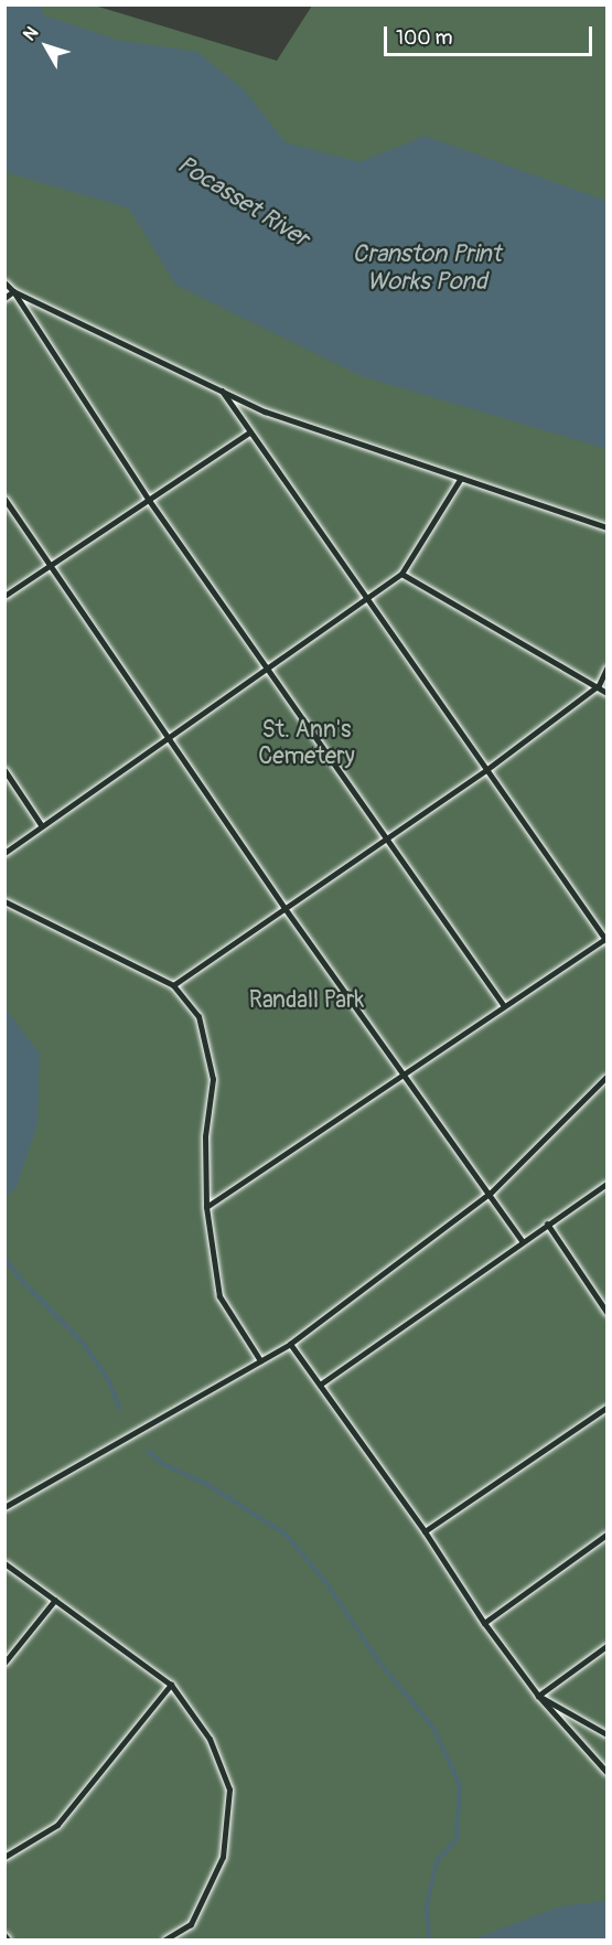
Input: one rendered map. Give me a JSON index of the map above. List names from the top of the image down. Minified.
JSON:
{"water":["Pocasset River","Cranston Print Works Pond"],"parks":["St. Ann's Cemetery","Randall Park"],"scale_bar":"100 m","north":"top left"}
